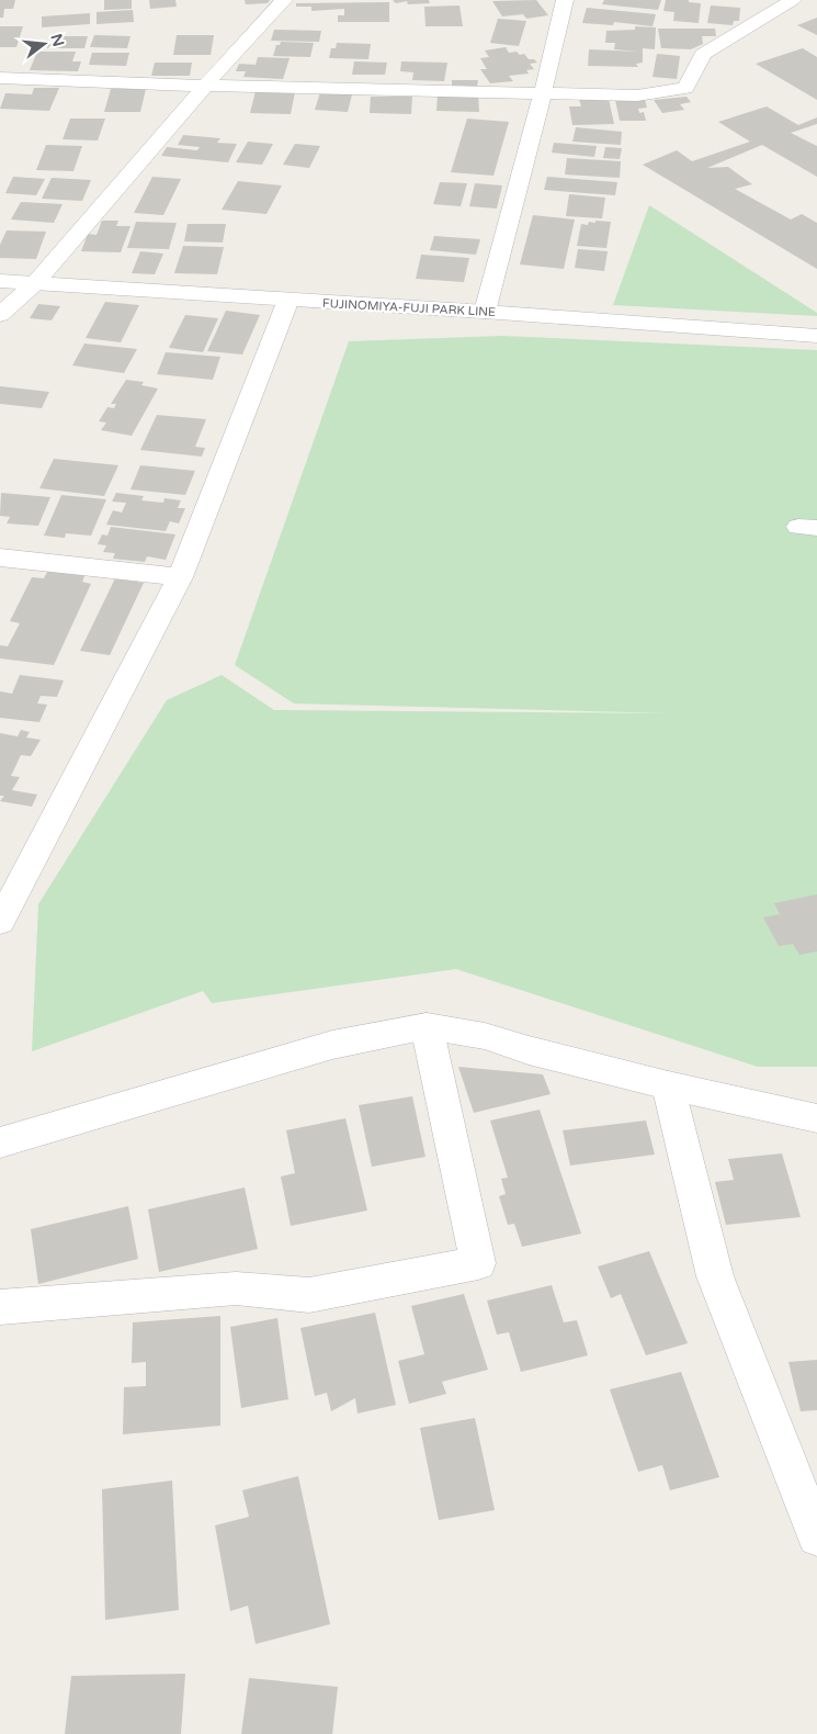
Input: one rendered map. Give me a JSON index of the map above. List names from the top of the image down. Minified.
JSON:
{"streets":{"street":["FUJINOMIYA-FUJI PARK LINE"]},"north":"right"}
